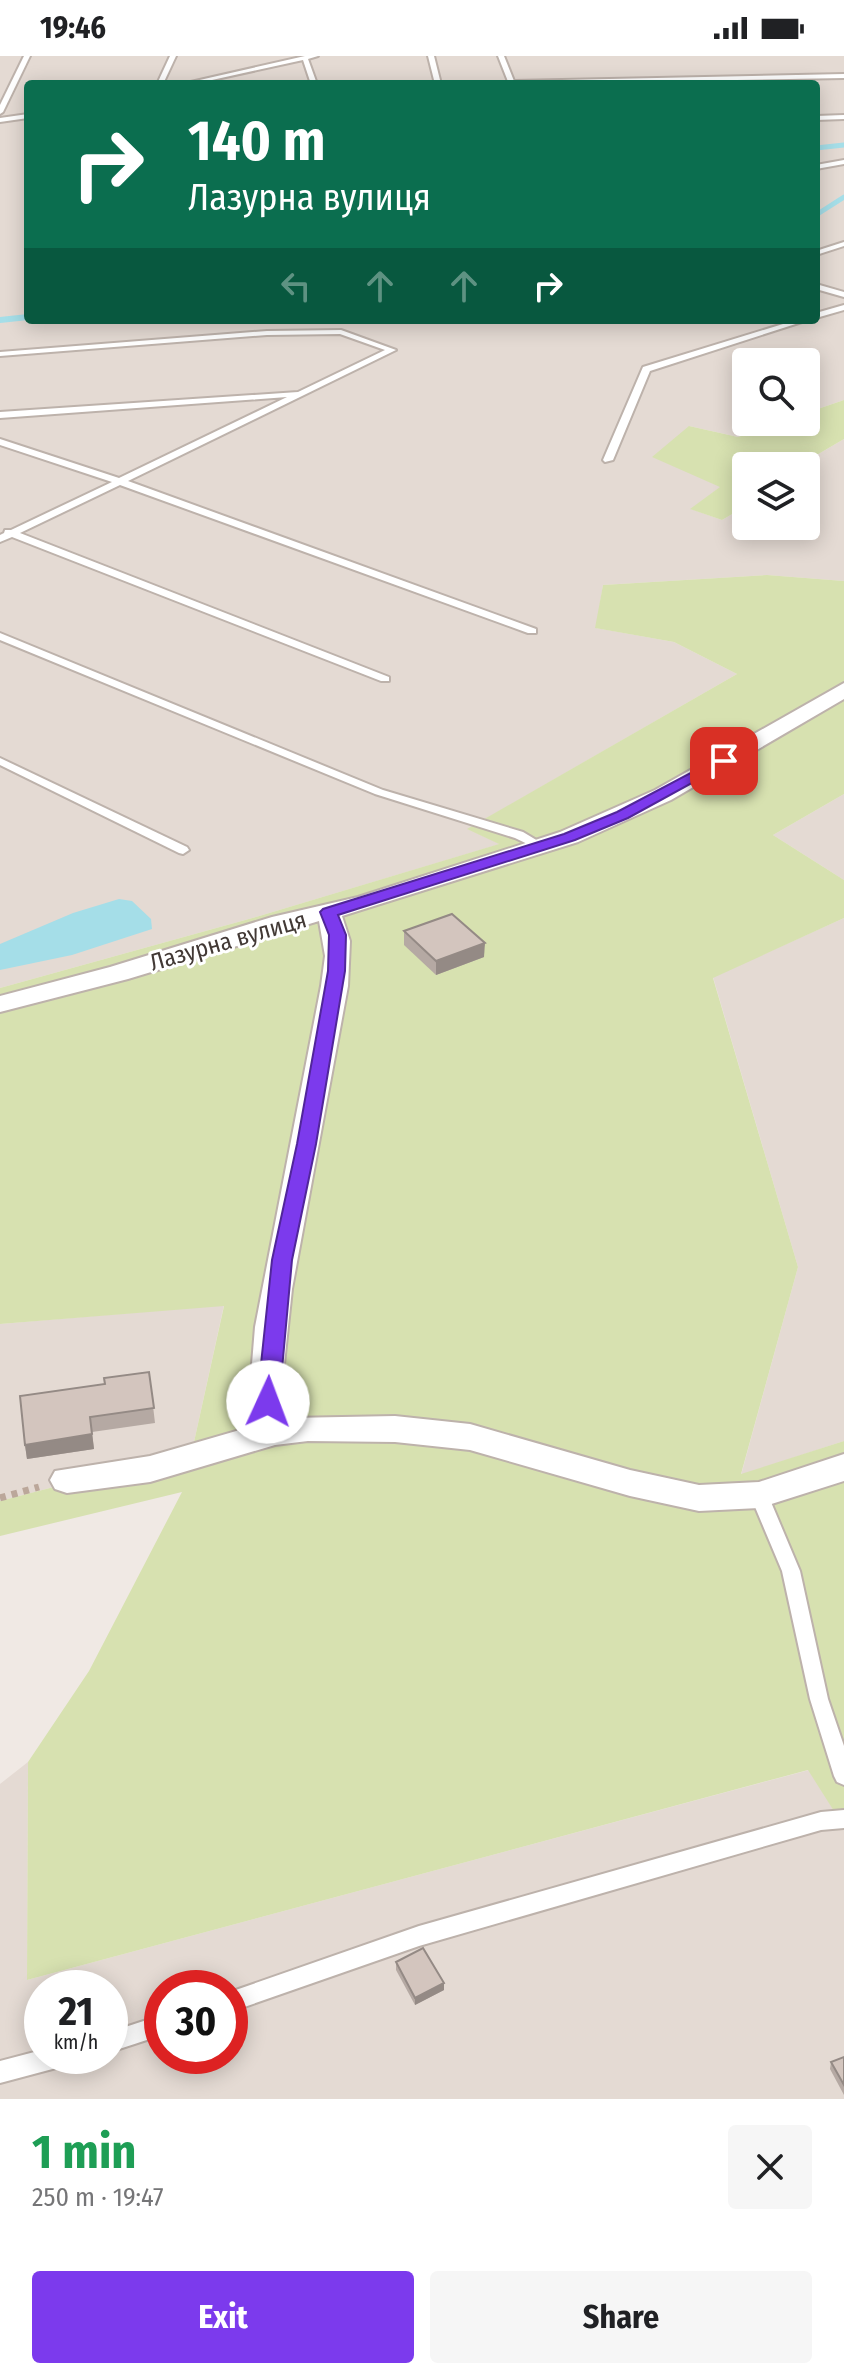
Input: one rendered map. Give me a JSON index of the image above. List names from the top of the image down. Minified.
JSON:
{"streets":{"street":["Лазурна вулиця"]},"page":{"status":"19:46","turn":["140 m","Лазурна вулиця"],"speed":"21 km/h","limit":"30","heading":["1 min","250 m · 19:47"],"buttons":["Exit","Share"]}}
